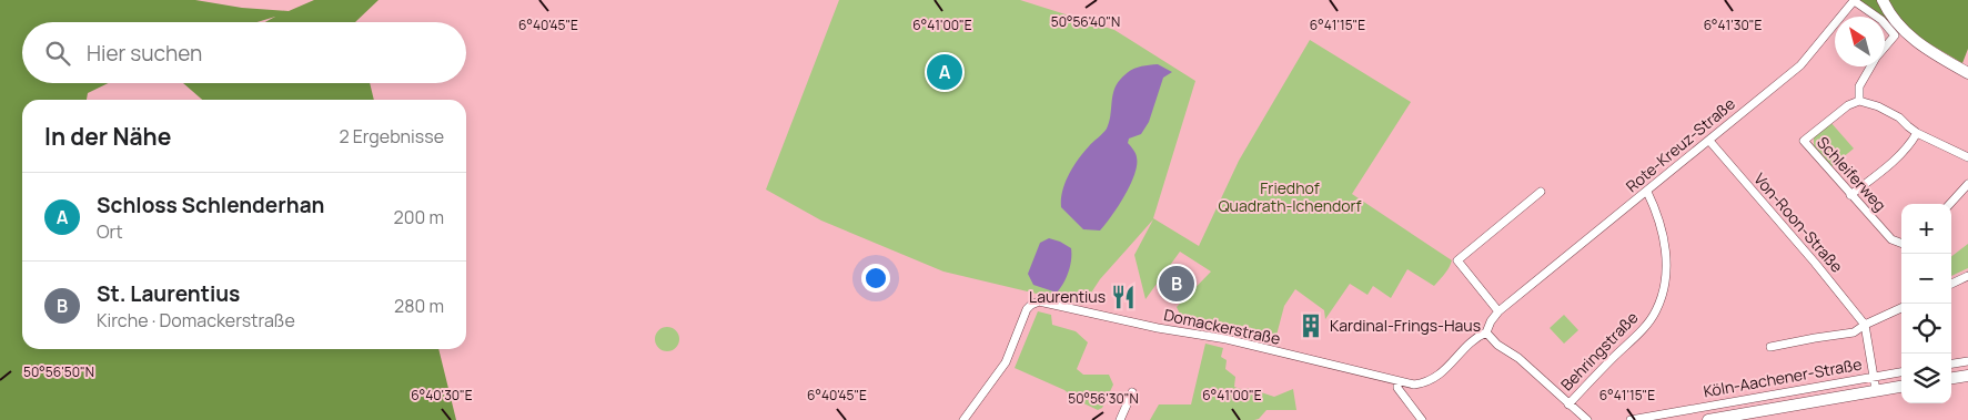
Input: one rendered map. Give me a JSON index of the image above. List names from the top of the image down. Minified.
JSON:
{"streets":{"main road":["Köln-Aachener-Straße"],"street":["Rote-Kreuz-Straße","Schleiferweg","Von-Roon-Straße","Domackerstraße","Behringstraße"]},"crossings":[["Rote-Kreuz-Straße","Von-Roon-Straße"],["Rote-Kreuz-Straße","Domackerstraße"],["Rote-Kreuz-Straße","Behringstraße"],["Von-Roon-Straße","Köln-Aachener-Straße"]],"parks":["Friedhof Quadrath-Ichendorf"],"places":{"restaurant":["Laurentius"],"building":["Kardinal-Frings-Haus"]},"north":"top left","page":{"search":"Hier suchen","pins":["A","B"],"heading":["In der Nähe","2 Ergebnisse"],"list":[{"mark":"A","name":"Schloss Schlenderhan","note":"Ort","value":"200 m"},{"mark":"B","name":"St. Laurentius","note":"Kirche · Domackerstraße","value":"280 m"}],"map_buttons":["+","−"]},"coordinates":["50°56'40\"N","6°40'45\"E","6°41'00\"E","6°41'15\"E","6°41'30\"E","50°56'50\"N","6°40'30\"E","50°56'30\"N"]}
